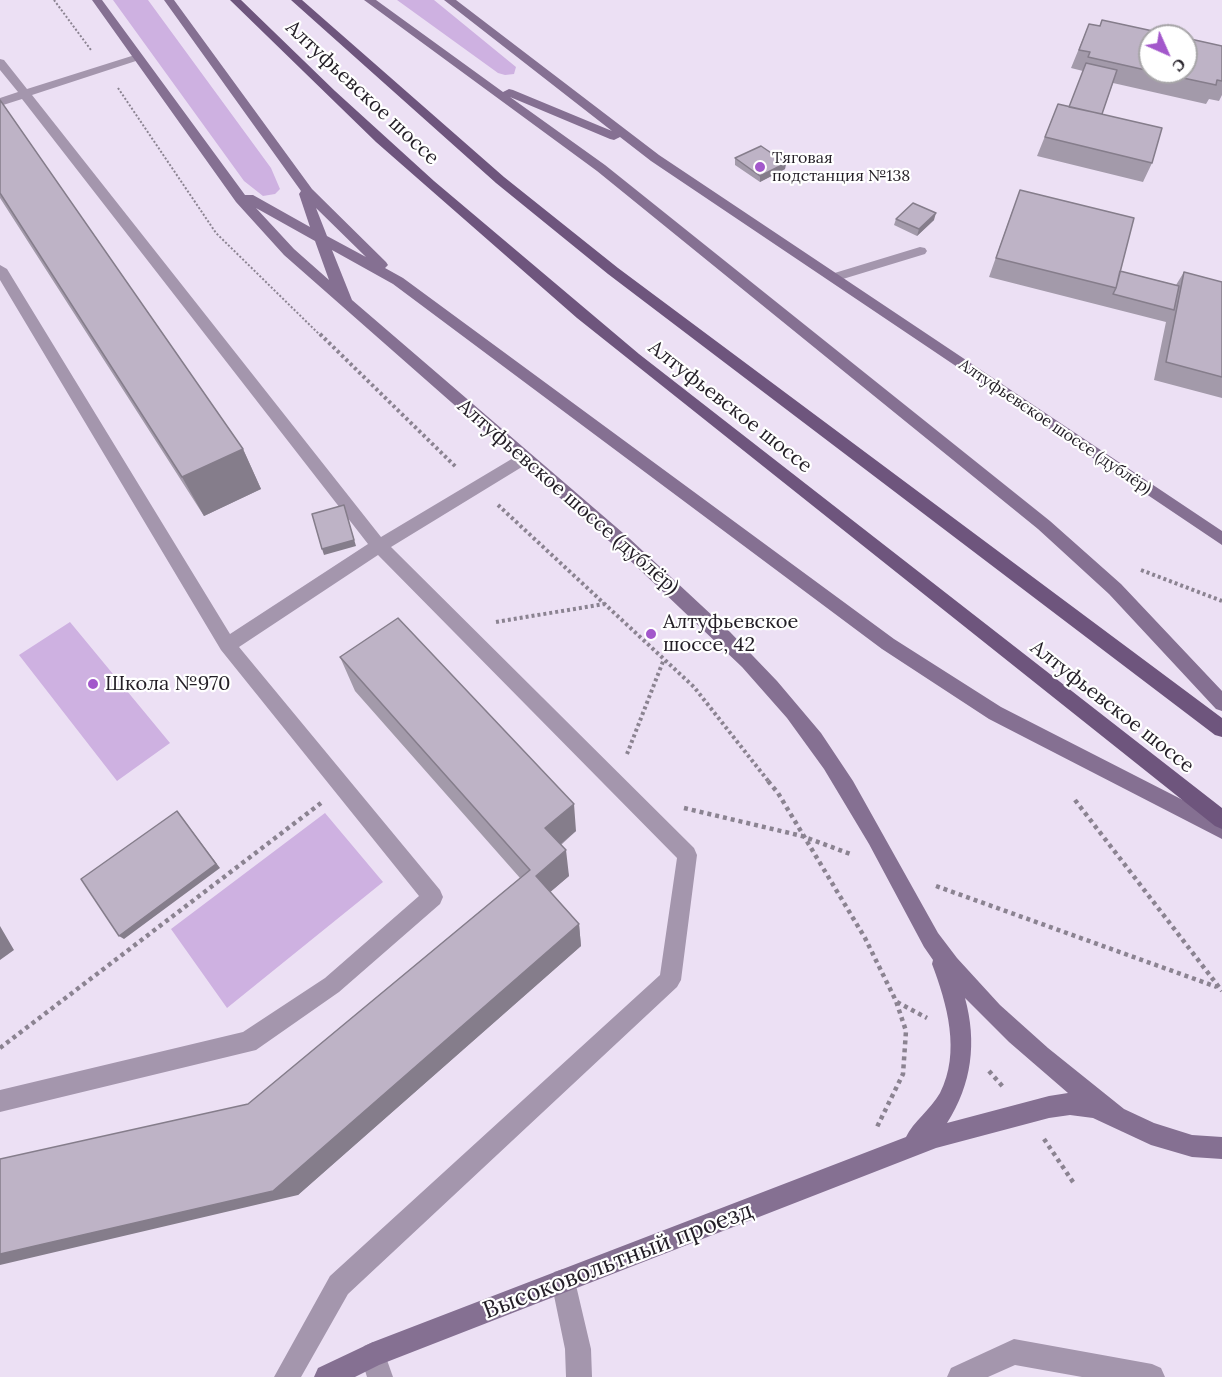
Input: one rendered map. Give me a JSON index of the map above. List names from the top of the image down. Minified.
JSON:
{"streets":{"main road":["Алтуфьевское шоссе","Алтуфьевское шоссе (дублёр)","Высоковольтный проезд"]},"crossings":[["Алтуфьевское шоссе (дублёр)","Высоковольтный проезд"]],"places":["Тяговая подстанция №138","Алтуфьевское шоссе, 42","Школа №970"],"north":"bottom right"}
